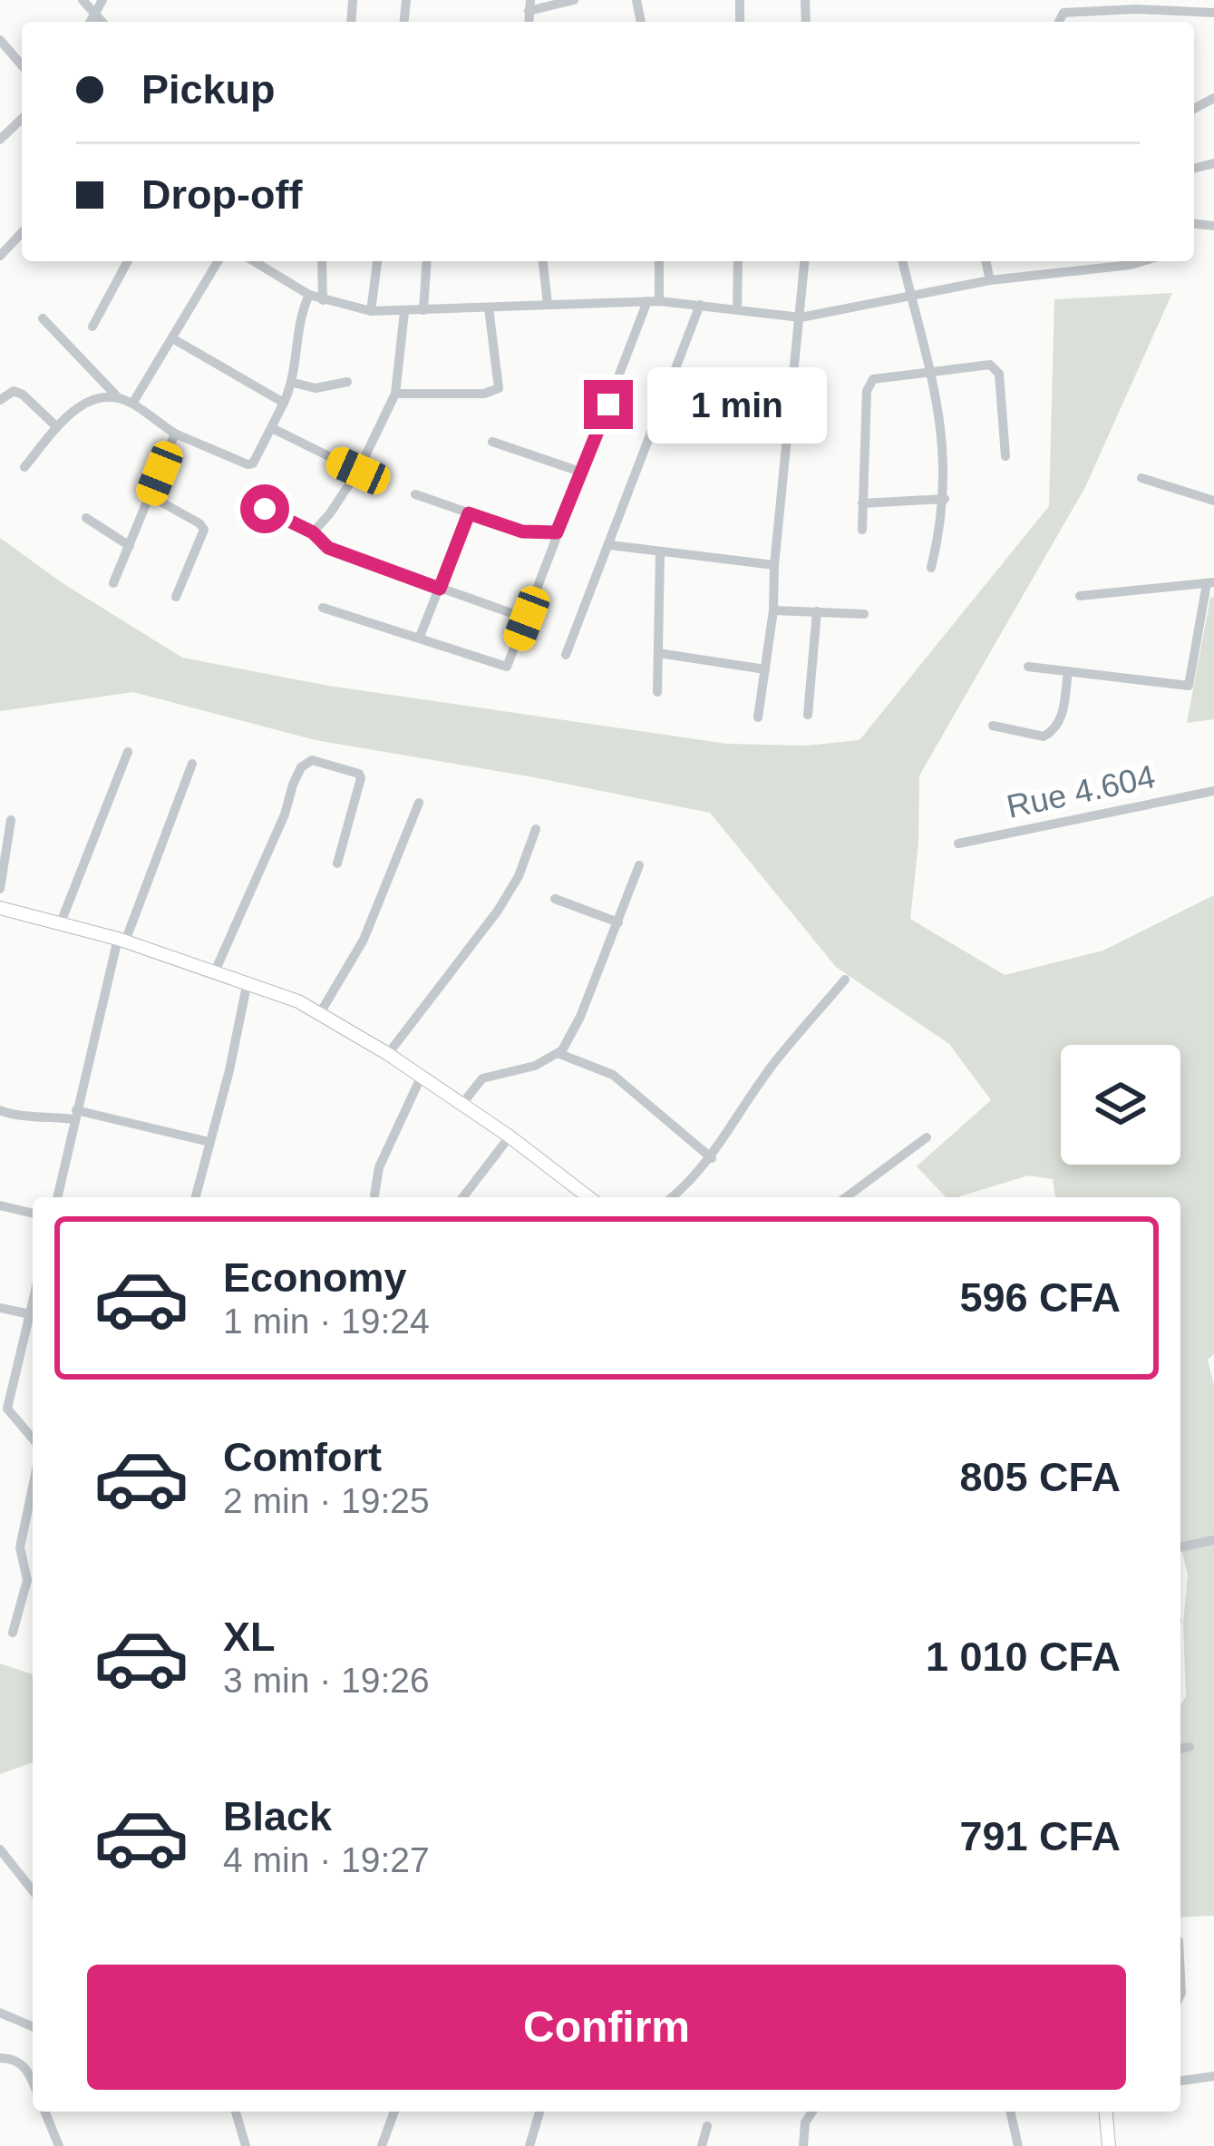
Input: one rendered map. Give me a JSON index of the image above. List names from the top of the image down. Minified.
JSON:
{"streets":{"street":["Rue 4.604"]},"page":{"banner":["Pickup","Drop-off"],"bubble":"1 min","list":[{"name":"Economy","note":"1 min · 19:24","value":"596 CFA"},{"name":"Comfort","note":"2 min · 19:25","value":"805 CFA"},{"name":"XL","note":"3 min · 19:26","value":"1 010 CFA"},{"name":"Black","note":"4 min · 19:27","value":"791 CFA"}],"buttons":"Confirm"}}
